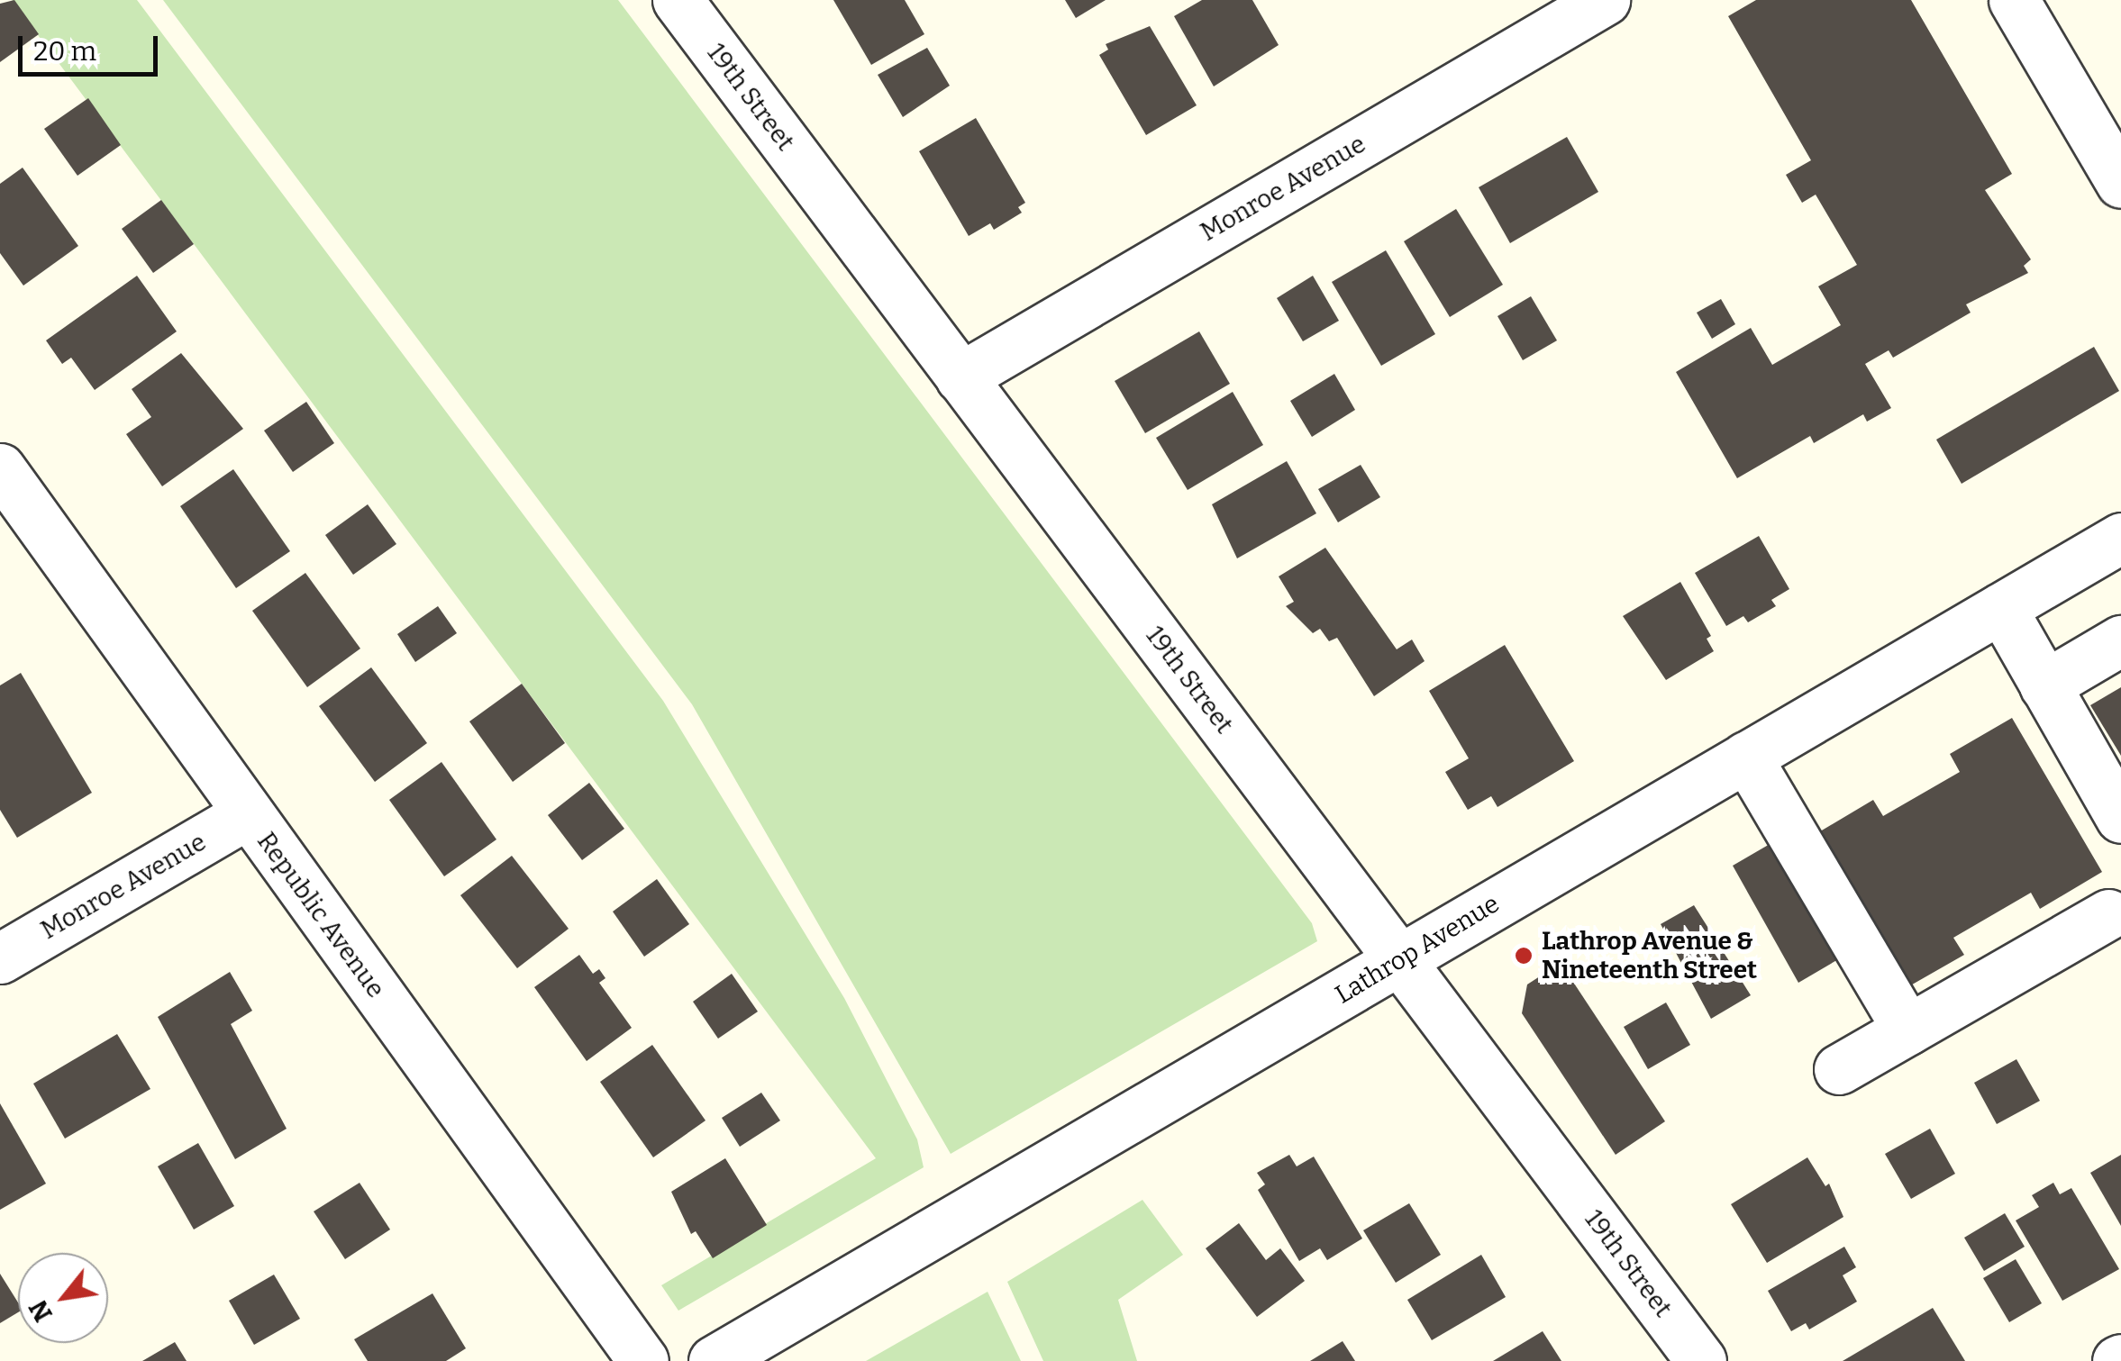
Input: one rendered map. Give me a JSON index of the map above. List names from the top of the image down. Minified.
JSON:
{"streets":{"street":["19th Street","Monroe Avenue","Republic Avenue","Lathrop Avenue"]},"crossings":[["19th Street","Monroe Avenue"],["19th Street","Lathrop Avenue"],["Monroe Avenue","Republic Avenue"]],"places":["Lathrop Avenue & Nineteenth Street"],"scale_bar":"20 m","north":"bottom left"}
